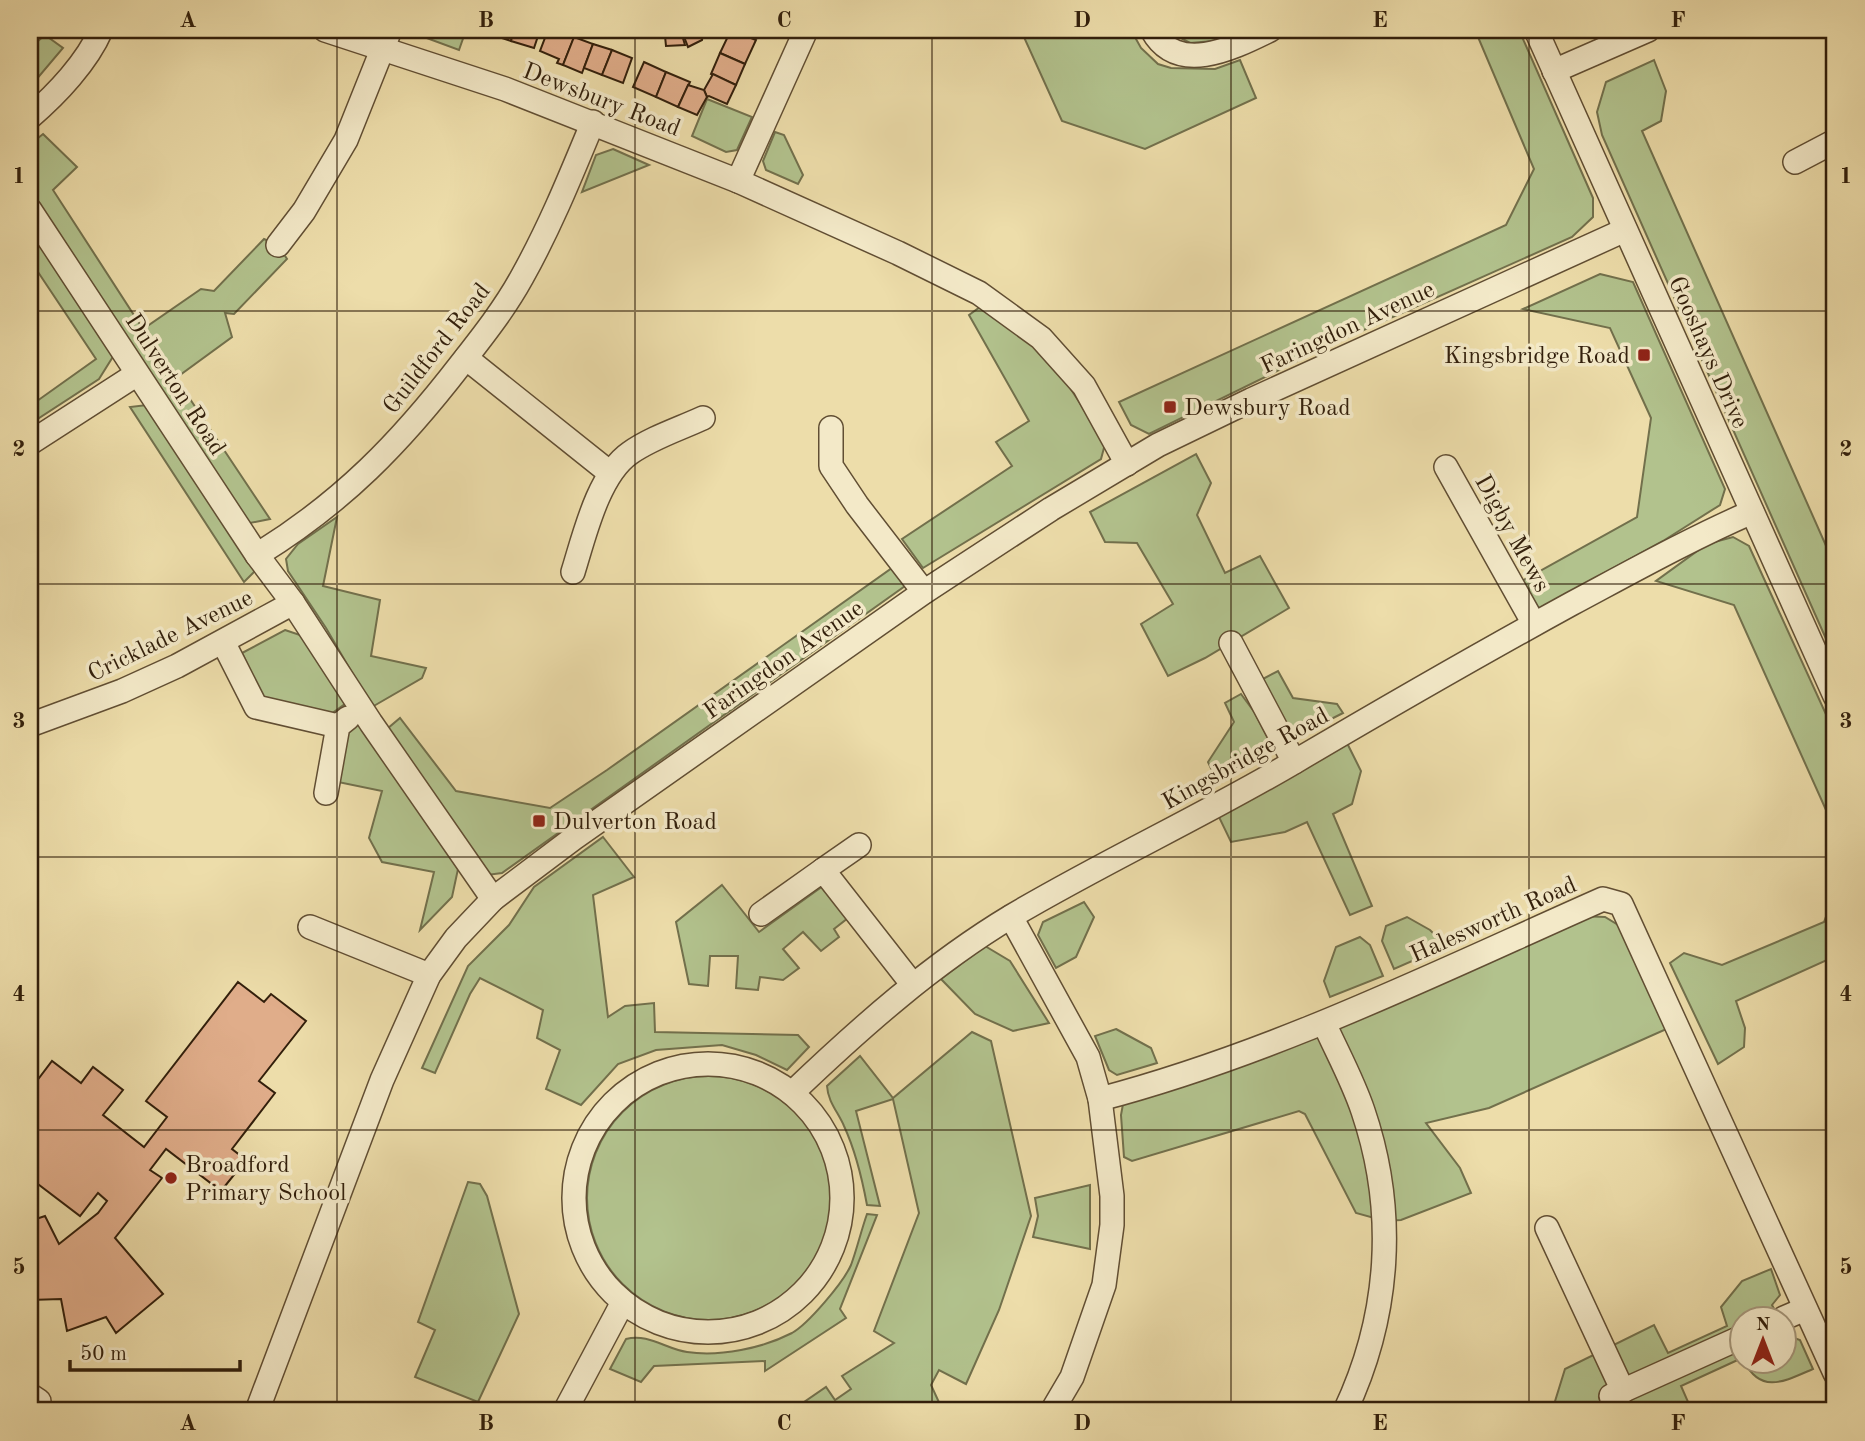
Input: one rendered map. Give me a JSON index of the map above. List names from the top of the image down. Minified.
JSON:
{"streets":{"street":["Dewsbury Road","Faringdon Avenue","Guildford Road","Gooshays Drive","Dulverton Road","Digby Mews","Cricklade Avenue","Kingsbridge Road","Halesworth Road"]},"crossings":[["Dewsbury Road","Faringdon Avenue"],["Dewsbury Road","Guildford Road"],["Faringdon Avenue","Gooshays Drive"],["Faringdon Avenue","Dulverton Road"],["Guildford Road","Dulverton Road"],["Gooshays Drive","Kingsbridge Road"],["Dulverton Road","Cricklade Avenue"],["Digby Mews","Kingsbridge Road"]],"places":{"transit":["Kingsbridge Road","Dewsbury Road","Dulverton Road"],"other":["Broadford Primary School"]},"scale_bar":"50 m","north":"top","grid":{"columns":["A","B","C","D","E","F"],"rows":["1","2","3","4","5"]}}
